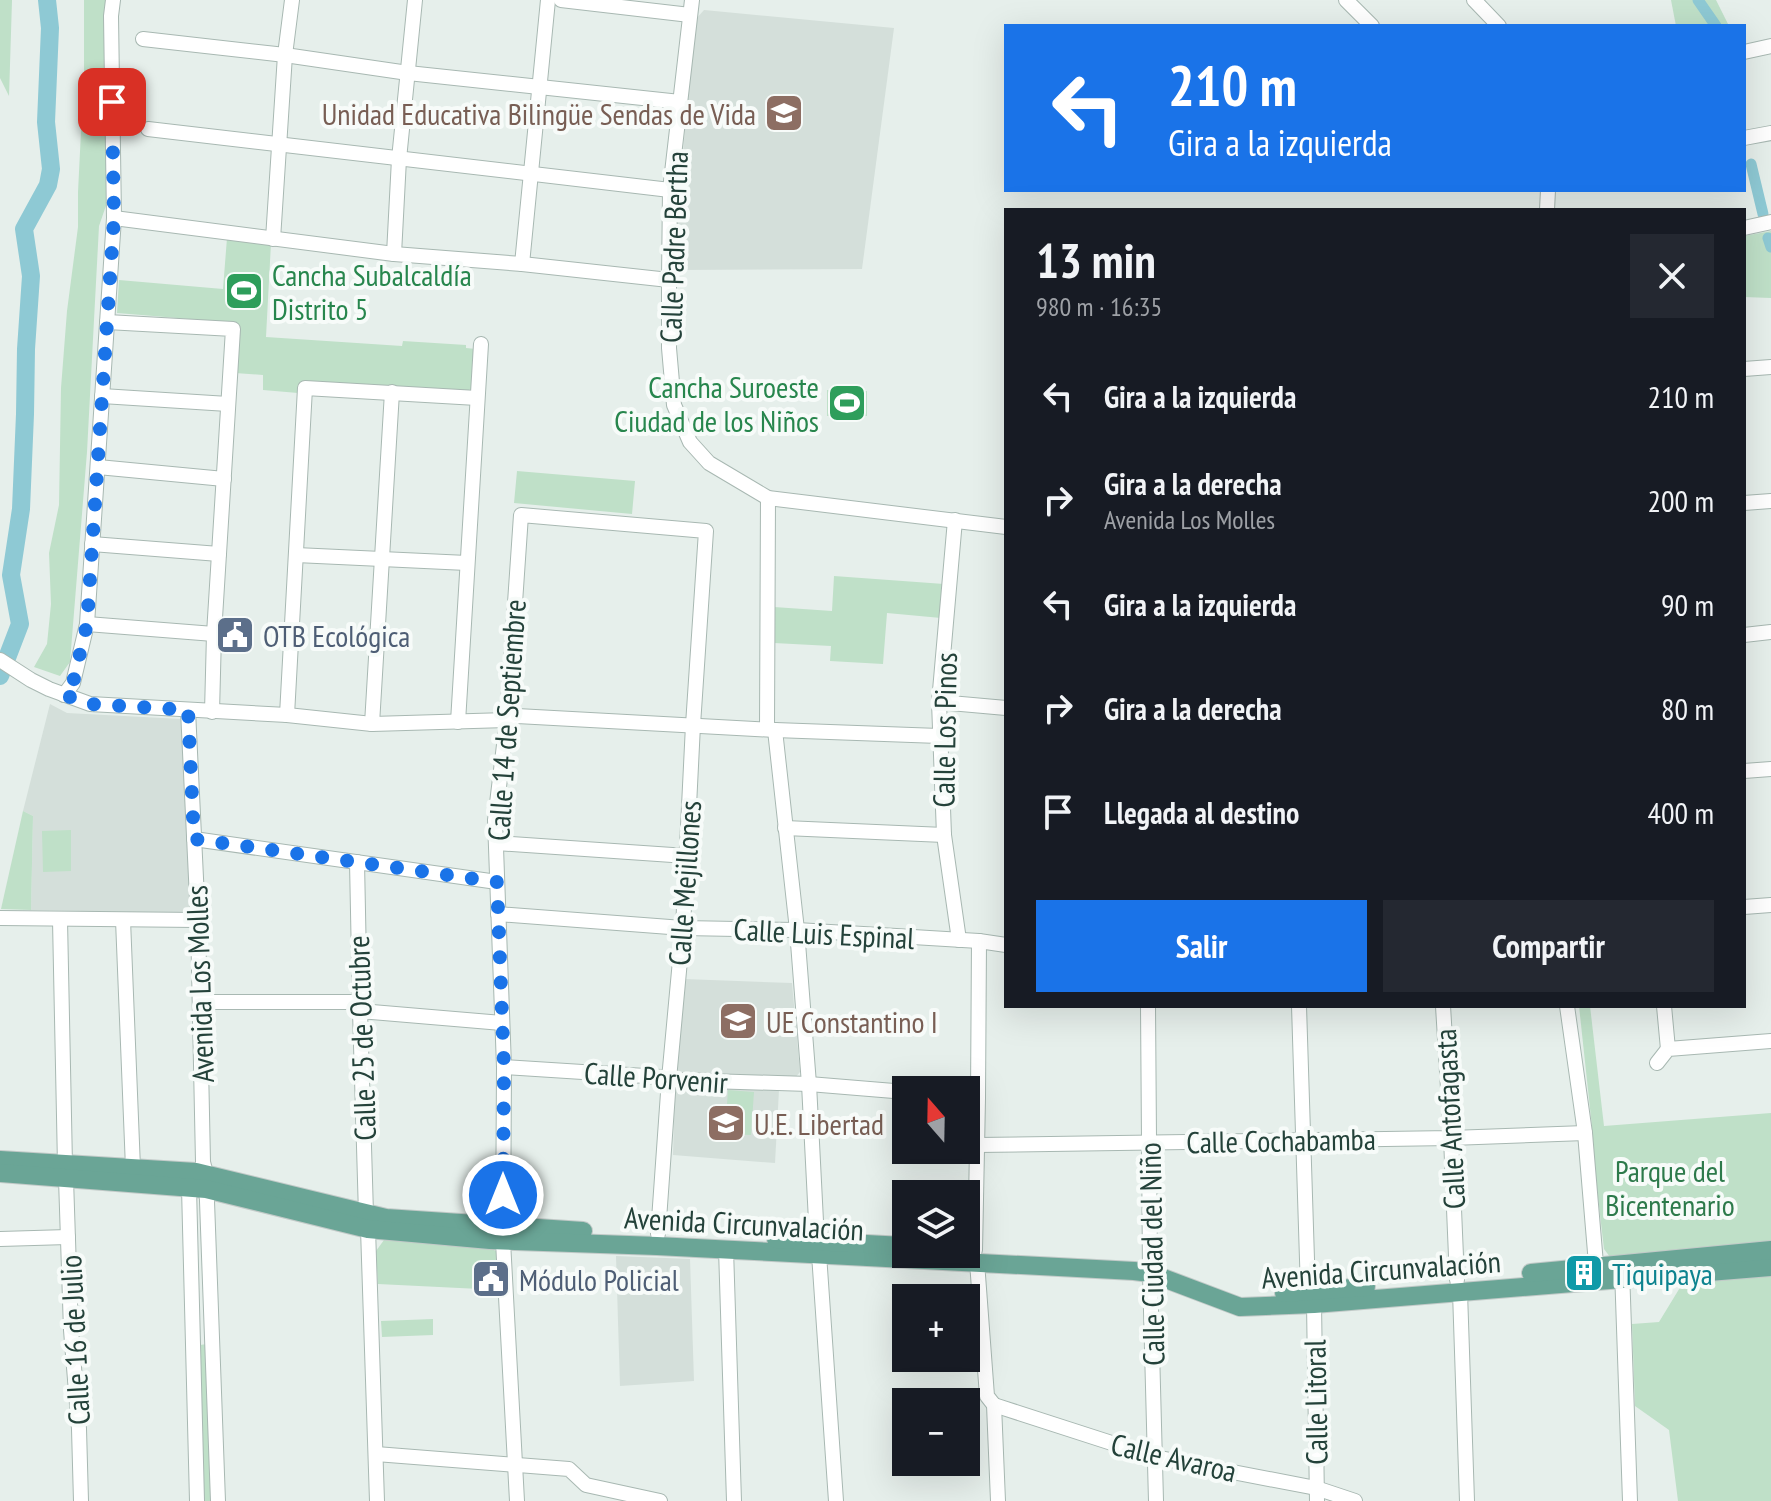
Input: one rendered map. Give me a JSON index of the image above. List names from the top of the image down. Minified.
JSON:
{"streets":{"main road":["Avenida Circunvalación"],"street":["Calle Padre Bertha","Calle 14 de Septiembre","Calle Los Pinos","Calle Mejillones","Calle Luis Espinal","Avenida Los Molles","Calle 25 de Octubre","Calle Porvenir","Calle Antofagasta","Calle Cochabamba","Calle Ciudad del Niño","Calle 16 de Julio","Calle Litoral","Calle Avaroa"]},"crossings":[["Calle Padre Bertha","Calle Los Pinos"],["Calle 14 de Septiembre","Calle Mejillones"],["Calle 14 de Septiembre","Calle Luis Espinal"],["Calle 14 de Septiembre","Calle Porvenir"],["Calle 14 de Septiembre","Avenida Circunvalación"],["Calle Los Pinos","Calle Luis Espinal"],["Calle Mejillones","Calle Luis Espinal"],["Calle Mejillones","Calle Porvenir"],["Calle Mejillones","Avenida Circunvalación"],["Avenida Los Molles","Avenida Circunvalación"],["Calle 25 de Octubre","Avenida Circunvalación"],["Calle Antofagasta","Calle Cochabamba"],["Calle Antofagasta","Avenida Circunvalación"],["Calle Cochabamba","Calle Ciudad del Niño"],["Calle Cochabamba","Calle Litoral"],["Avenida Circunvalación","Calle Ciudad del Niño"],["Avenida Circunvalación","Calle 16 de Julio"],["Avenida Circunvalación","Calle Litoral"],["Calle Ciudad del Niño","Calle Avaroa"],["Calle Litoral","Calle Avaroa"]],"parks":["Parque del Bicentenario"],"places":{"school or university":["Unidad Educativa Bilingüe Sendas de Vida","UE Constantino I","U.E. Libertad"],"sports":["Cancha Subalcaldía Distrito 5","Cancha Suroeste Ciudad de los Niños"],"public building":["OTB Ecológica","Módulo Policial"],"building":["Tiquipaya"]},"north":"top","page":{"turn":["210 m","Gira a la izquierda"],"heading":["13 min","980 m · 16:35"],"list":[{"name":"Gira a la izquierda","value":"210 m"},{"name":"Gira a la derecha","note":"Avenida Los Molles","value":"200 m"},{"name":"Gira a la izquierda","value":"90 m"},{"name":"Gira a la derecha","value":"80 m"},{"name":"Llegada al destino","value":"400 m"}],"buttons":["Salir","Compartir"],"map_buttons":["+","−"]}}
